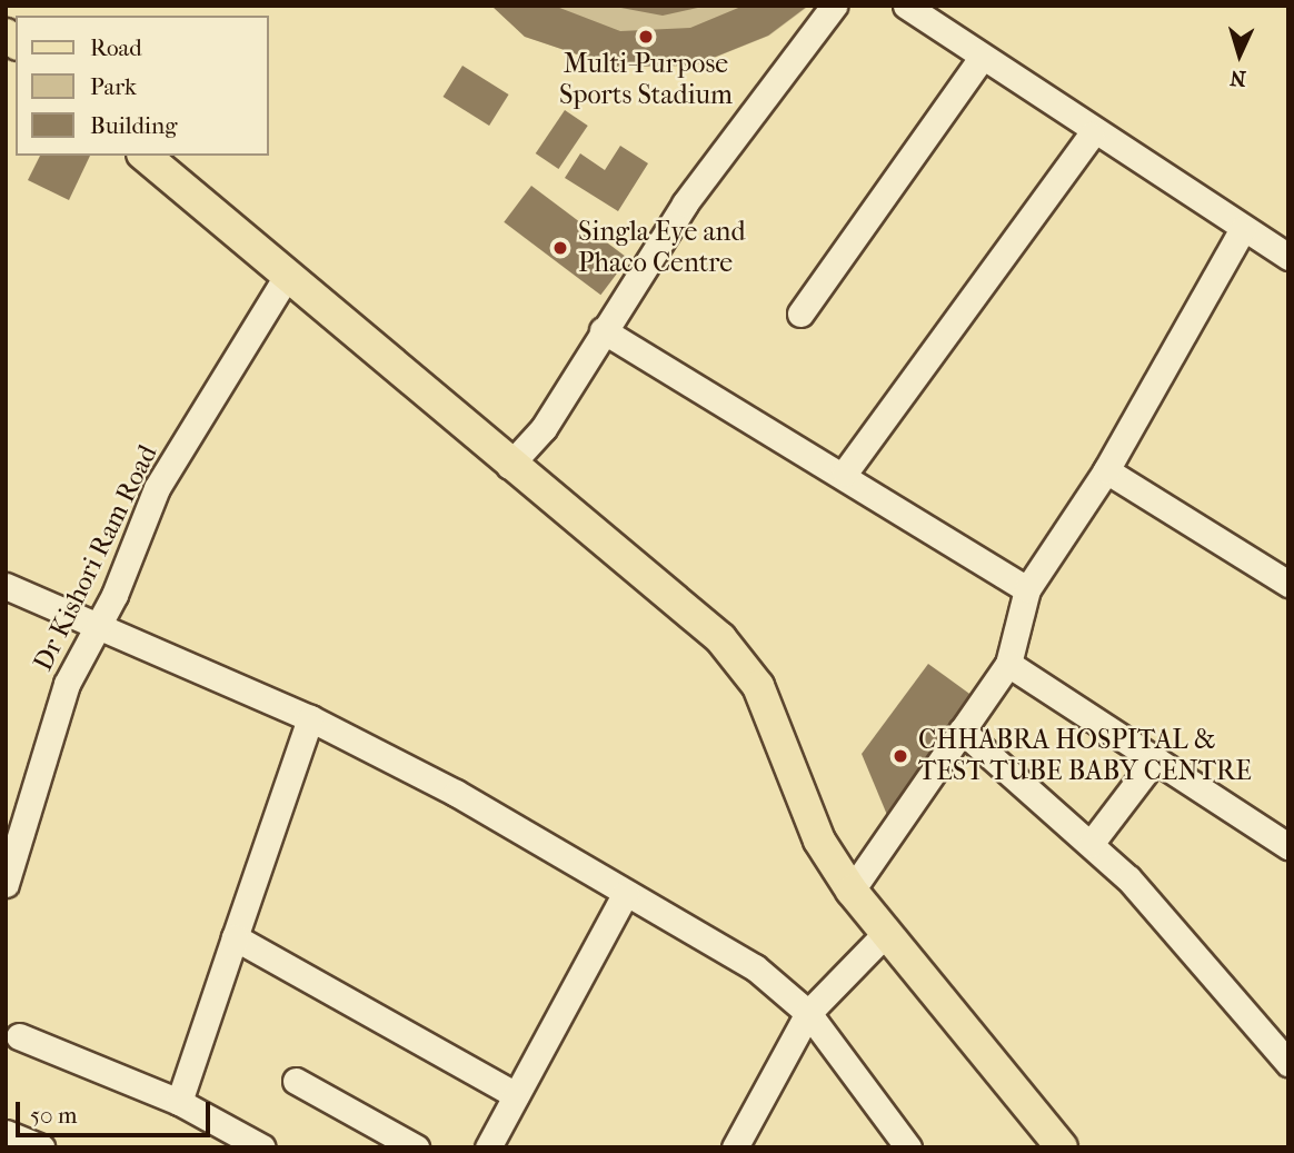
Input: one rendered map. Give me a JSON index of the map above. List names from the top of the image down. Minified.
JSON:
{"streets":{"street":["Dr Kishori Ram Road"]},"places":["Multi-Purpose Sports Stadium","Singla Eye and Phaco Centre","CHHABRA HOSPITAL & TEST TUBE BABY CENTRE"],"legend":["Road","Park","Building"],"scale_bar":"50 m","north":"bottom"}
